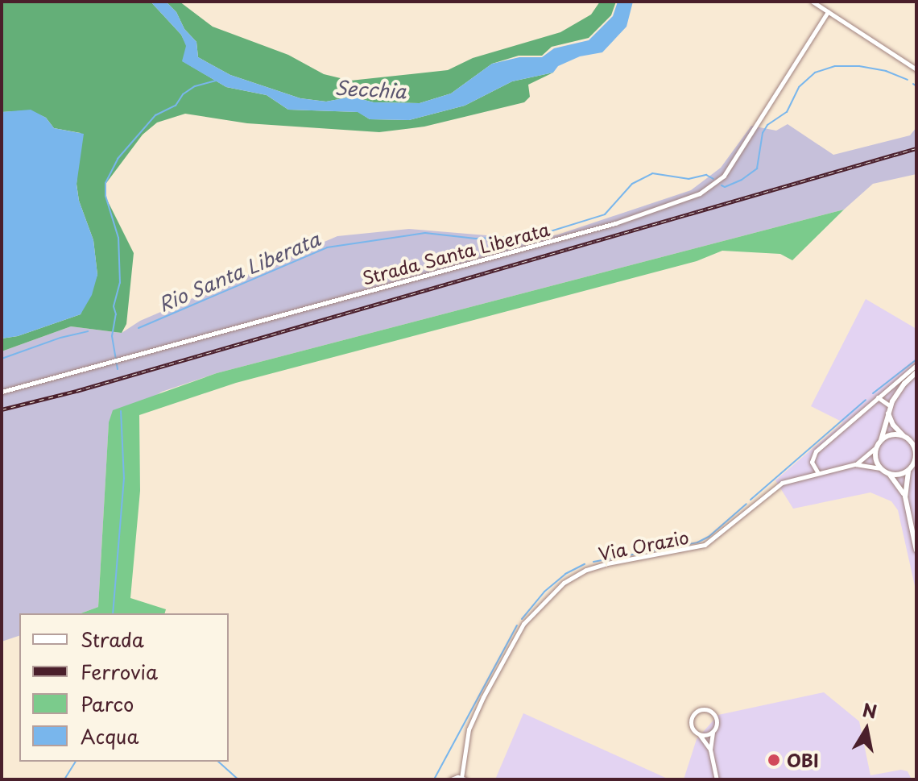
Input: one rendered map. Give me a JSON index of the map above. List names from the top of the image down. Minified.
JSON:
{"streets":{"street":["Strada Santa Liberata","Via Orazio"]},"water":["Secchia","Rio Santa Liberata"],"places":["OBI"],"legend":["Strada","Ferrovia","Parco","Acqua"],"north":"top"}
